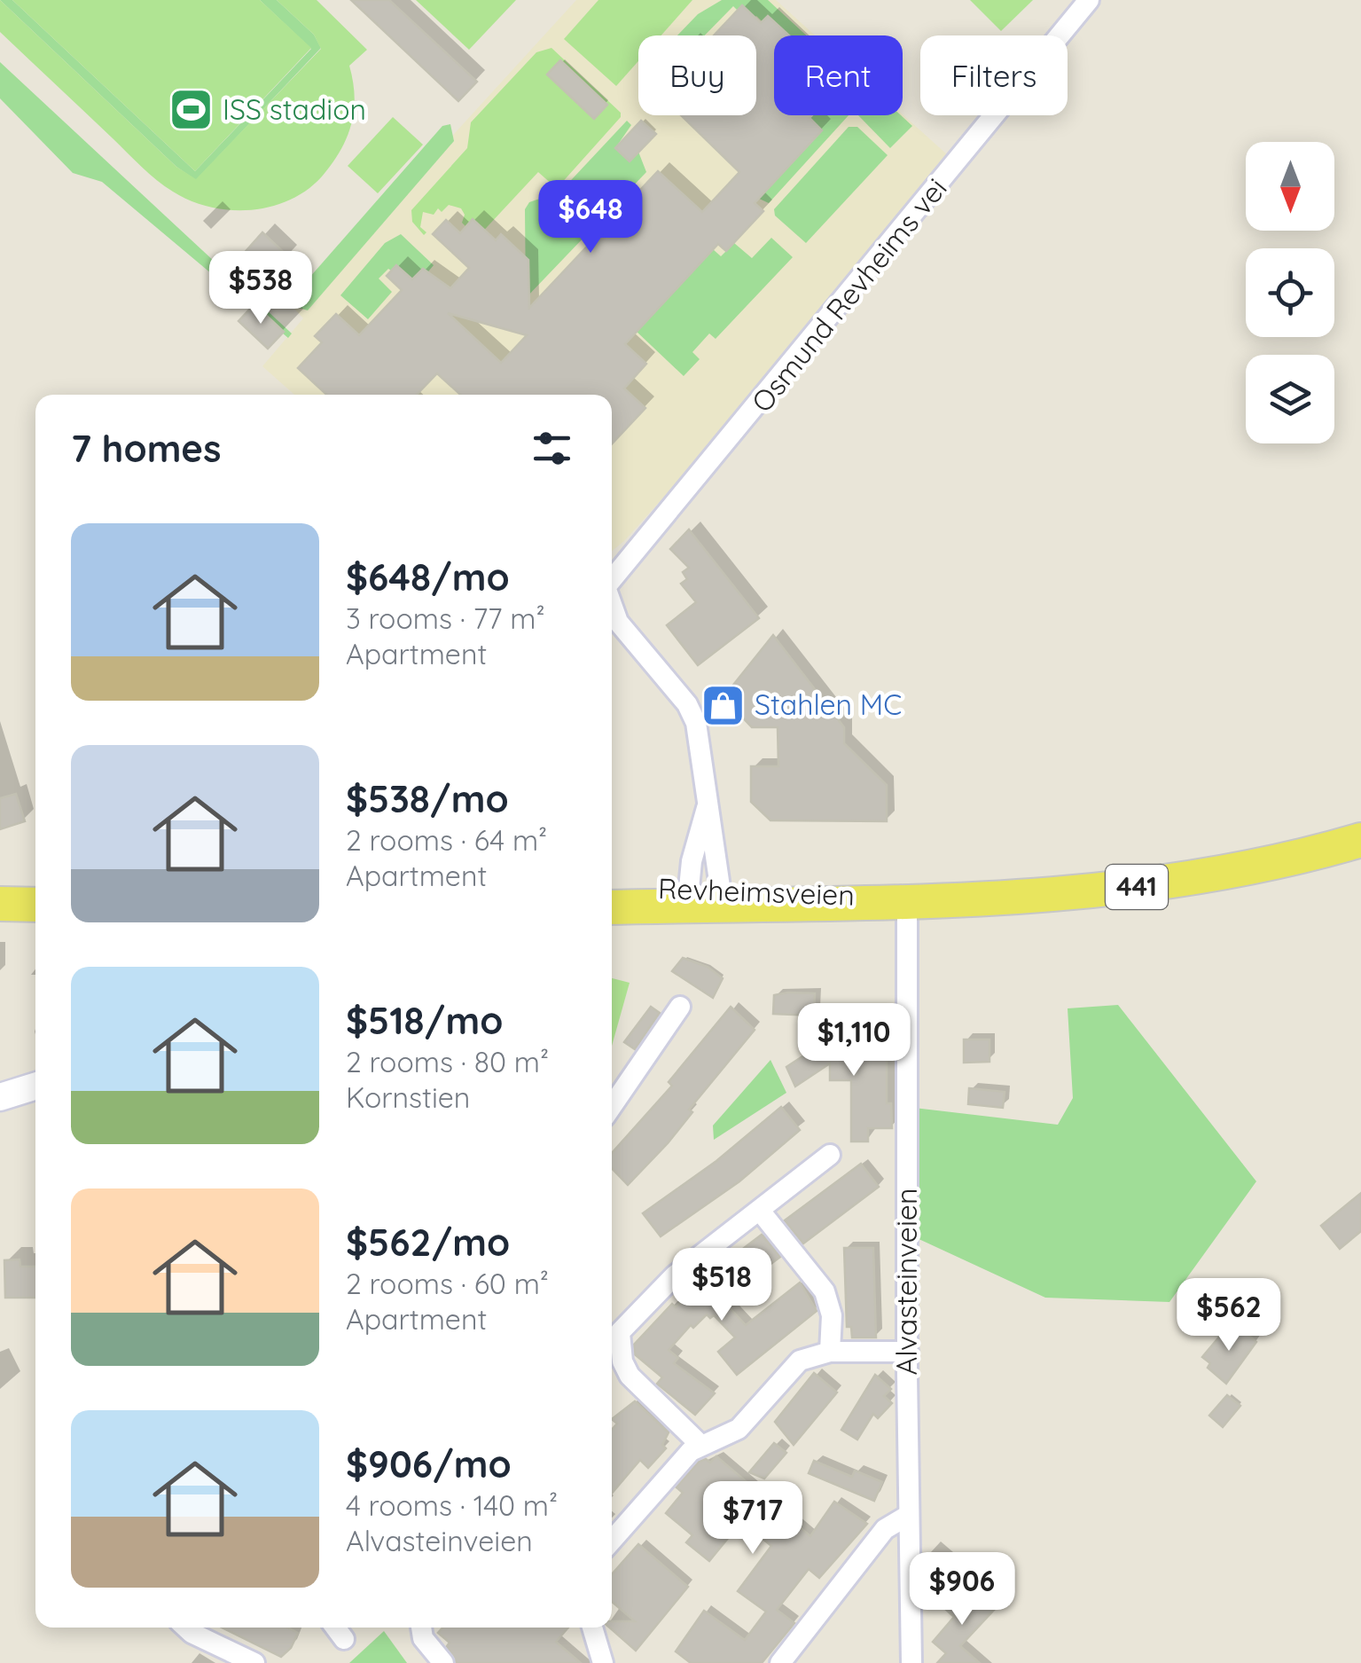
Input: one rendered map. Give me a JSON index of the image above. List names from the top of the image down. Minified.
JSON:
{"streets":{"main road":["441","Revheimsveien"],"street":["Osmund Revheims vei","Alvasteinveien"]},"crossings":[["Revheimsveien","Alvasteinveien"]],"places":{"sports":["ISS stadion"],"shop":["Stahlen MC"]},"north":"bottom","page":{"chip":["Buy","Rent","Filters"],"price":["$648","$538","$1,110","$518","$562","$717","$906"],"heading":"7 homes","list":[{"name":"$648/mo","note":"3 rooms · 77 m² · Apartment"},{"name":"$538/mo","note":"2 rooms · 64 m² · Apartment"},{"name":"$518/mo","note":"2 rooms · 80 m² · Kornstien"},{"name":"$562/mo","note":"2 rooms · 60 m² · Apartment"},{"name":"$906/mo","note":"4 rooms · 140 m² · Alvasteinveien"}]}}
